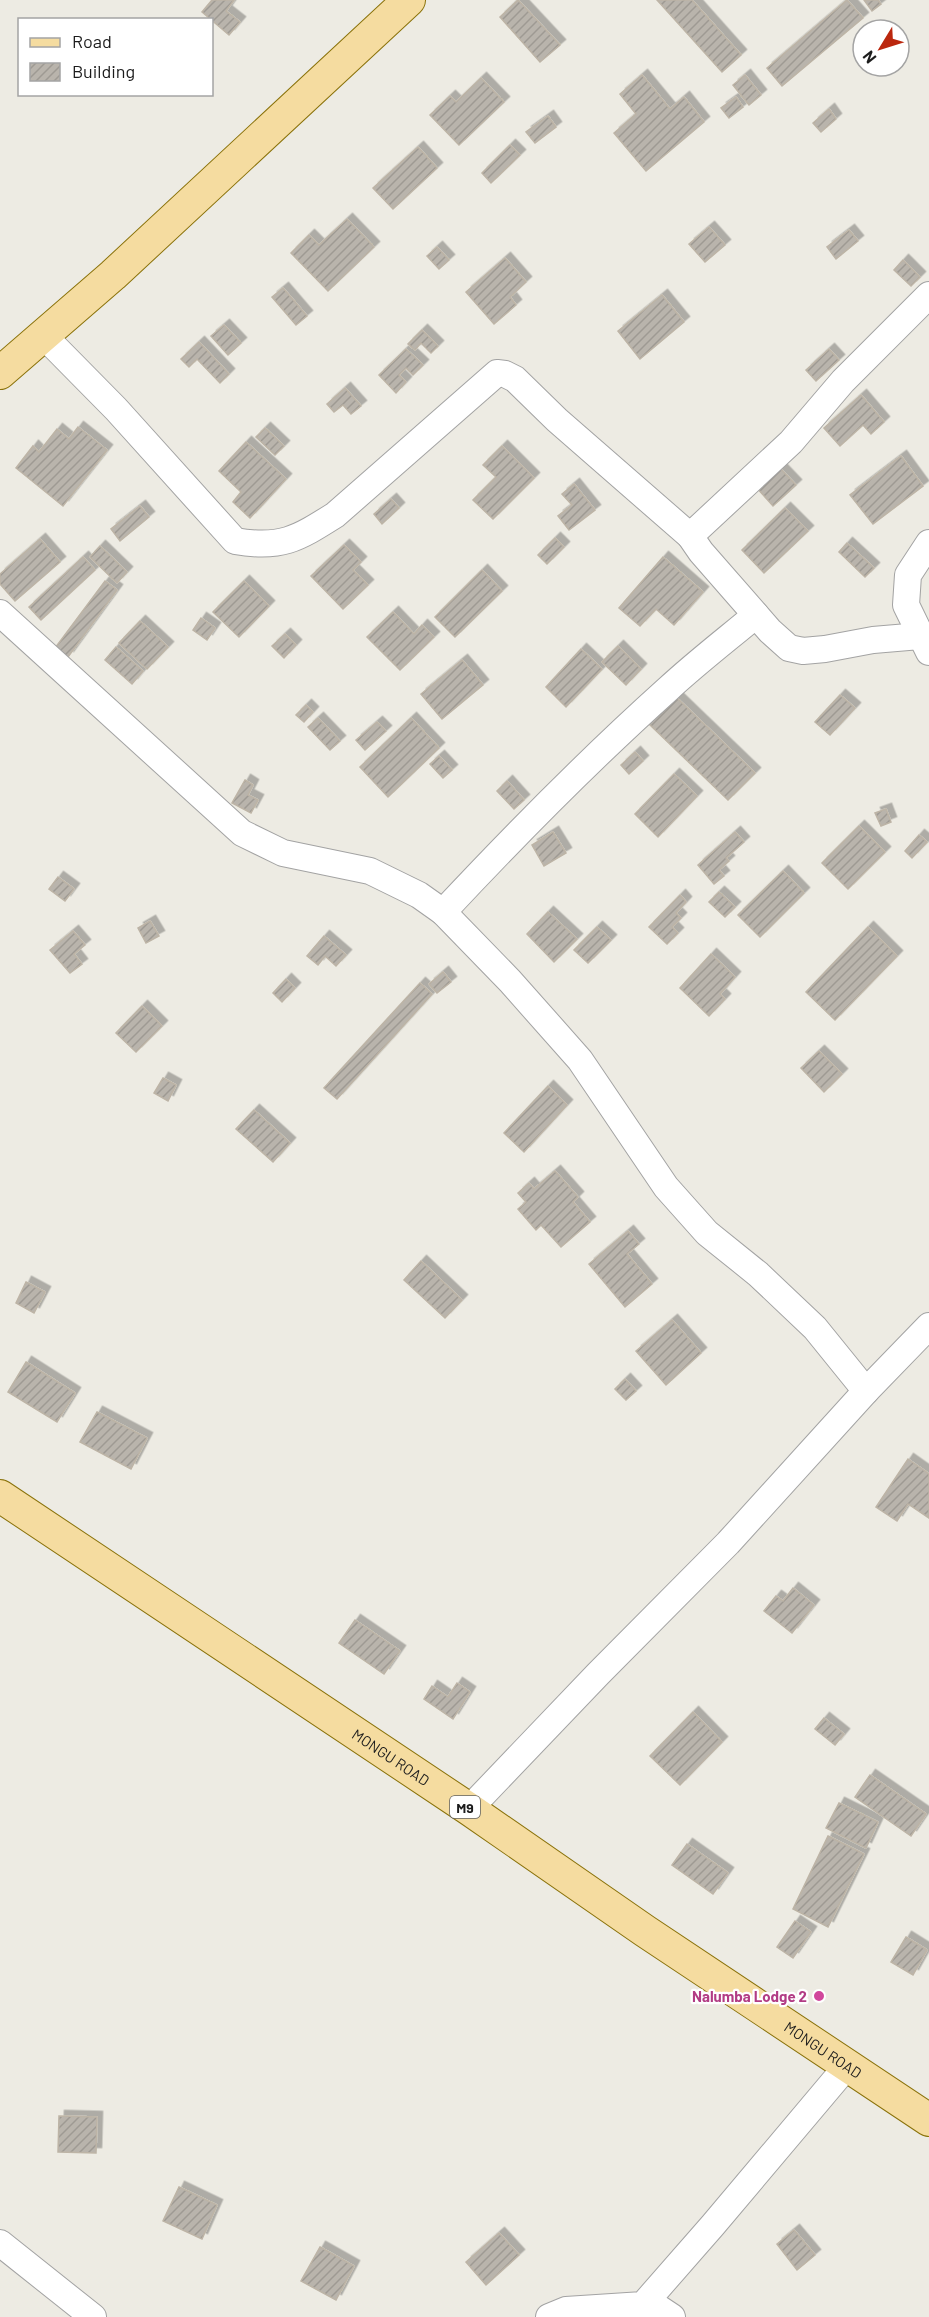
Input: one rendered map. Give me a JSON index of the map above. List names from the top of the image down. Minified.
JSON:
{"streets":{"main road":["MONGU ROAD","M9"]},"places":["Nalumba Lodge 2"],"legend":["Road","Building"],"north":"bottom left"}
